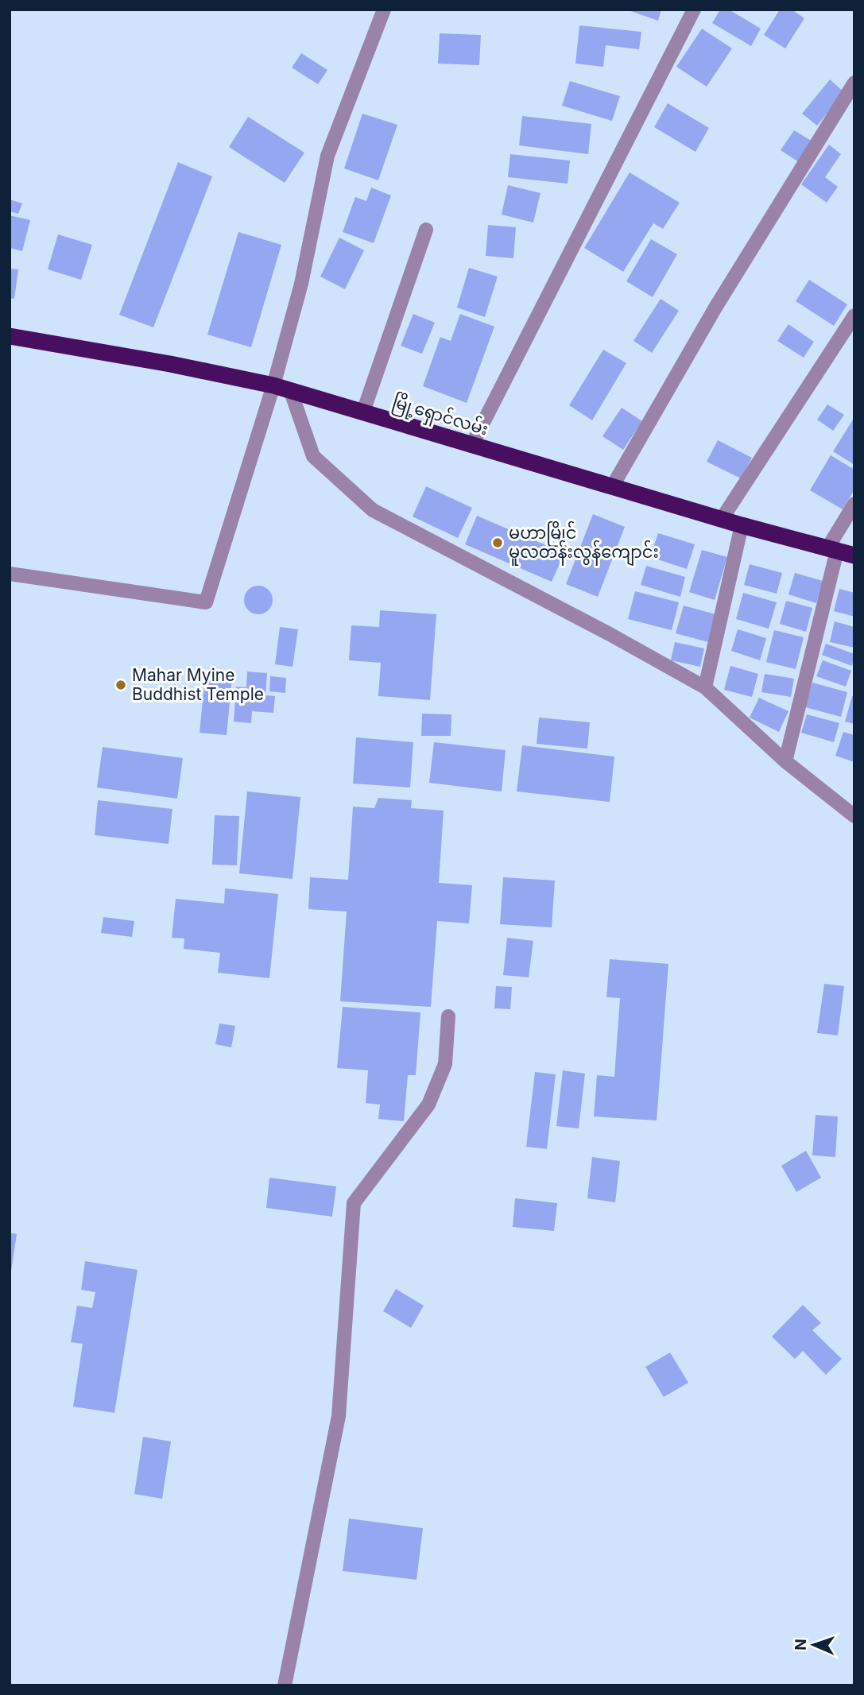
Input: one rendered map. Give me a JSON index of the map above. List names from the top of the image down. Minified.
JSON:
{"streets":{"highway":["မြို့ရှောင်လမ်း"]},"places":["မဟာမြိုင် မူလတန်းလွန်ကျောင်း","Mahar Myine Buddhist Temple"],"north":"left"}
